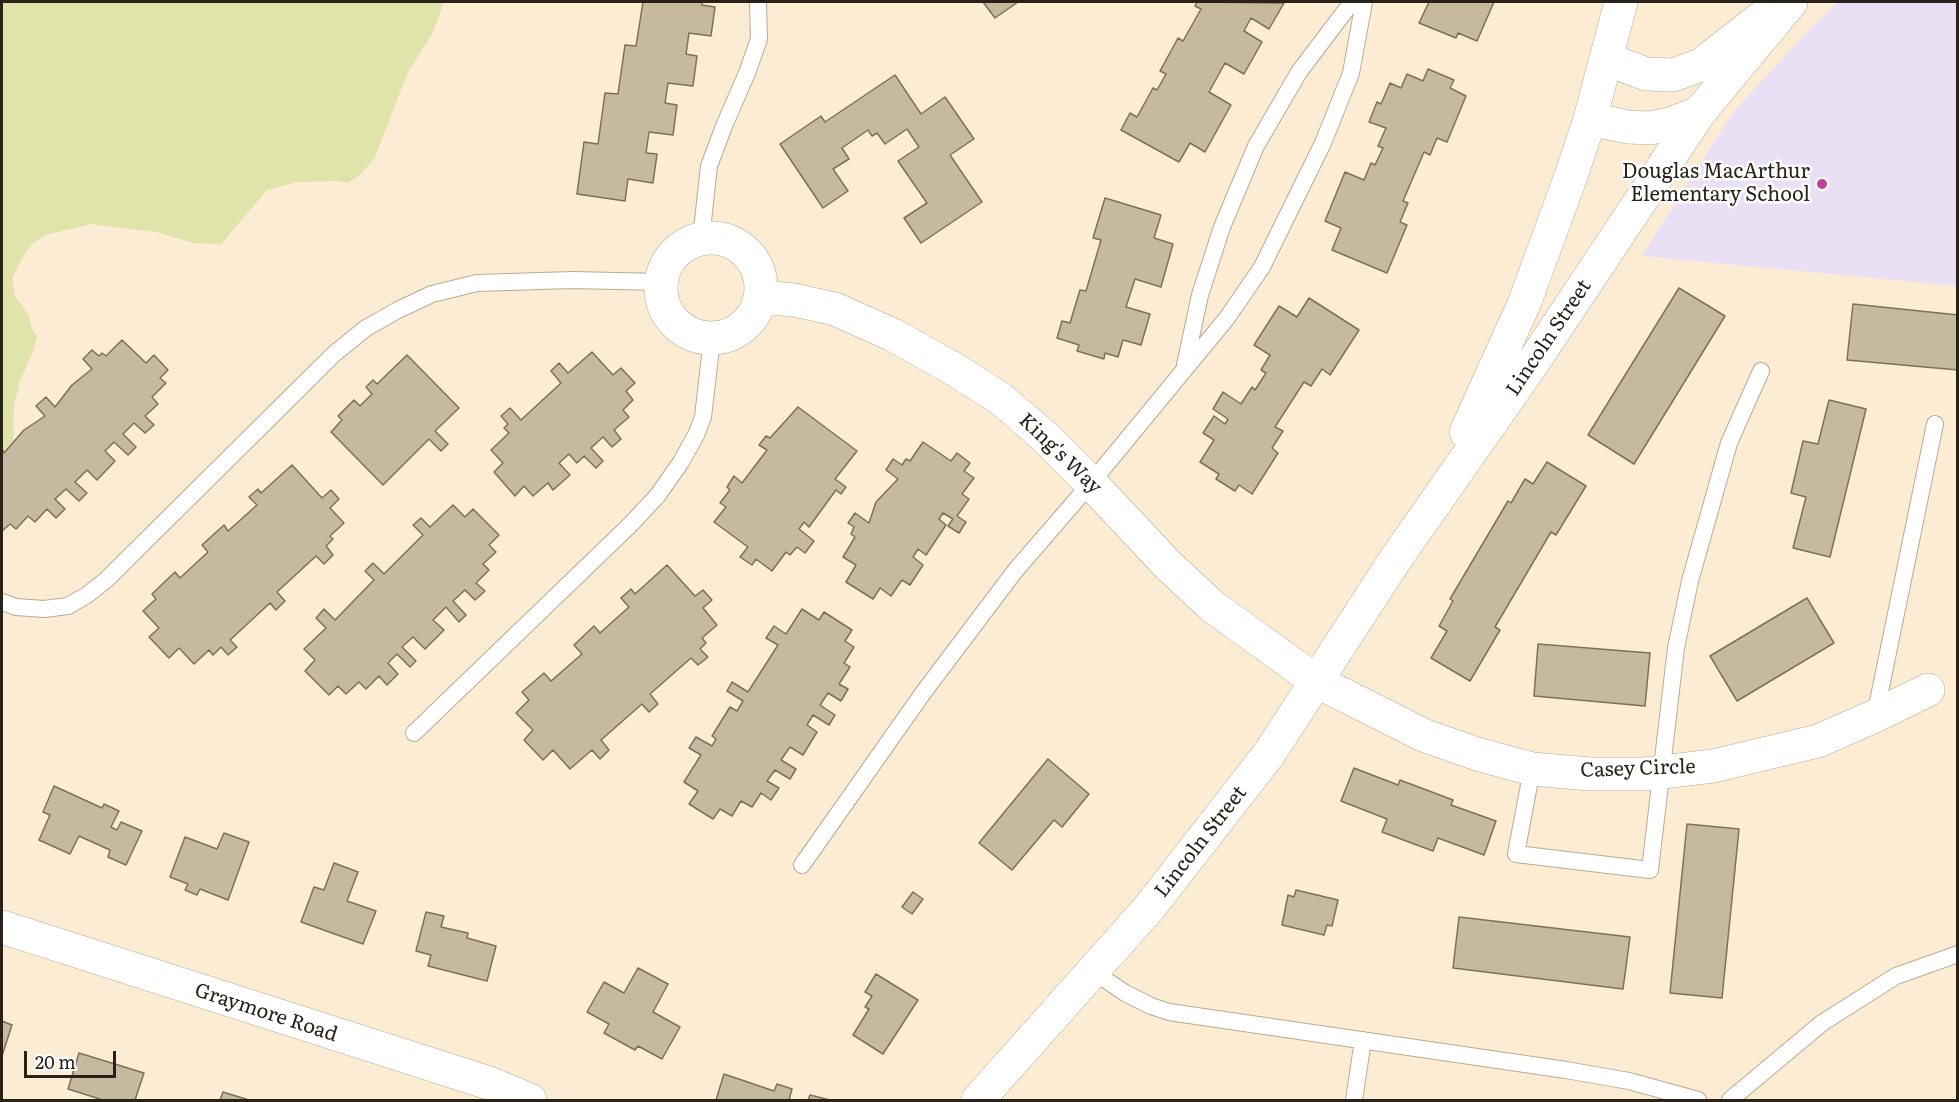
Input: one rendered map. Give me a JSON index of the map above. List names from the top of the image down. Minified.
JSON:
{"streets":{"street":["Lincoln Street","King's Way","Casey Circle","Graymore Road"]},"crossings":[["Lincoln Street","King's Way"],["Lincoln Street","Casey Circle"],["King's Way","Casey Circle"]],"places":["Douglas MacArthur Elementary School"],"scale_bar":"20 m"}
